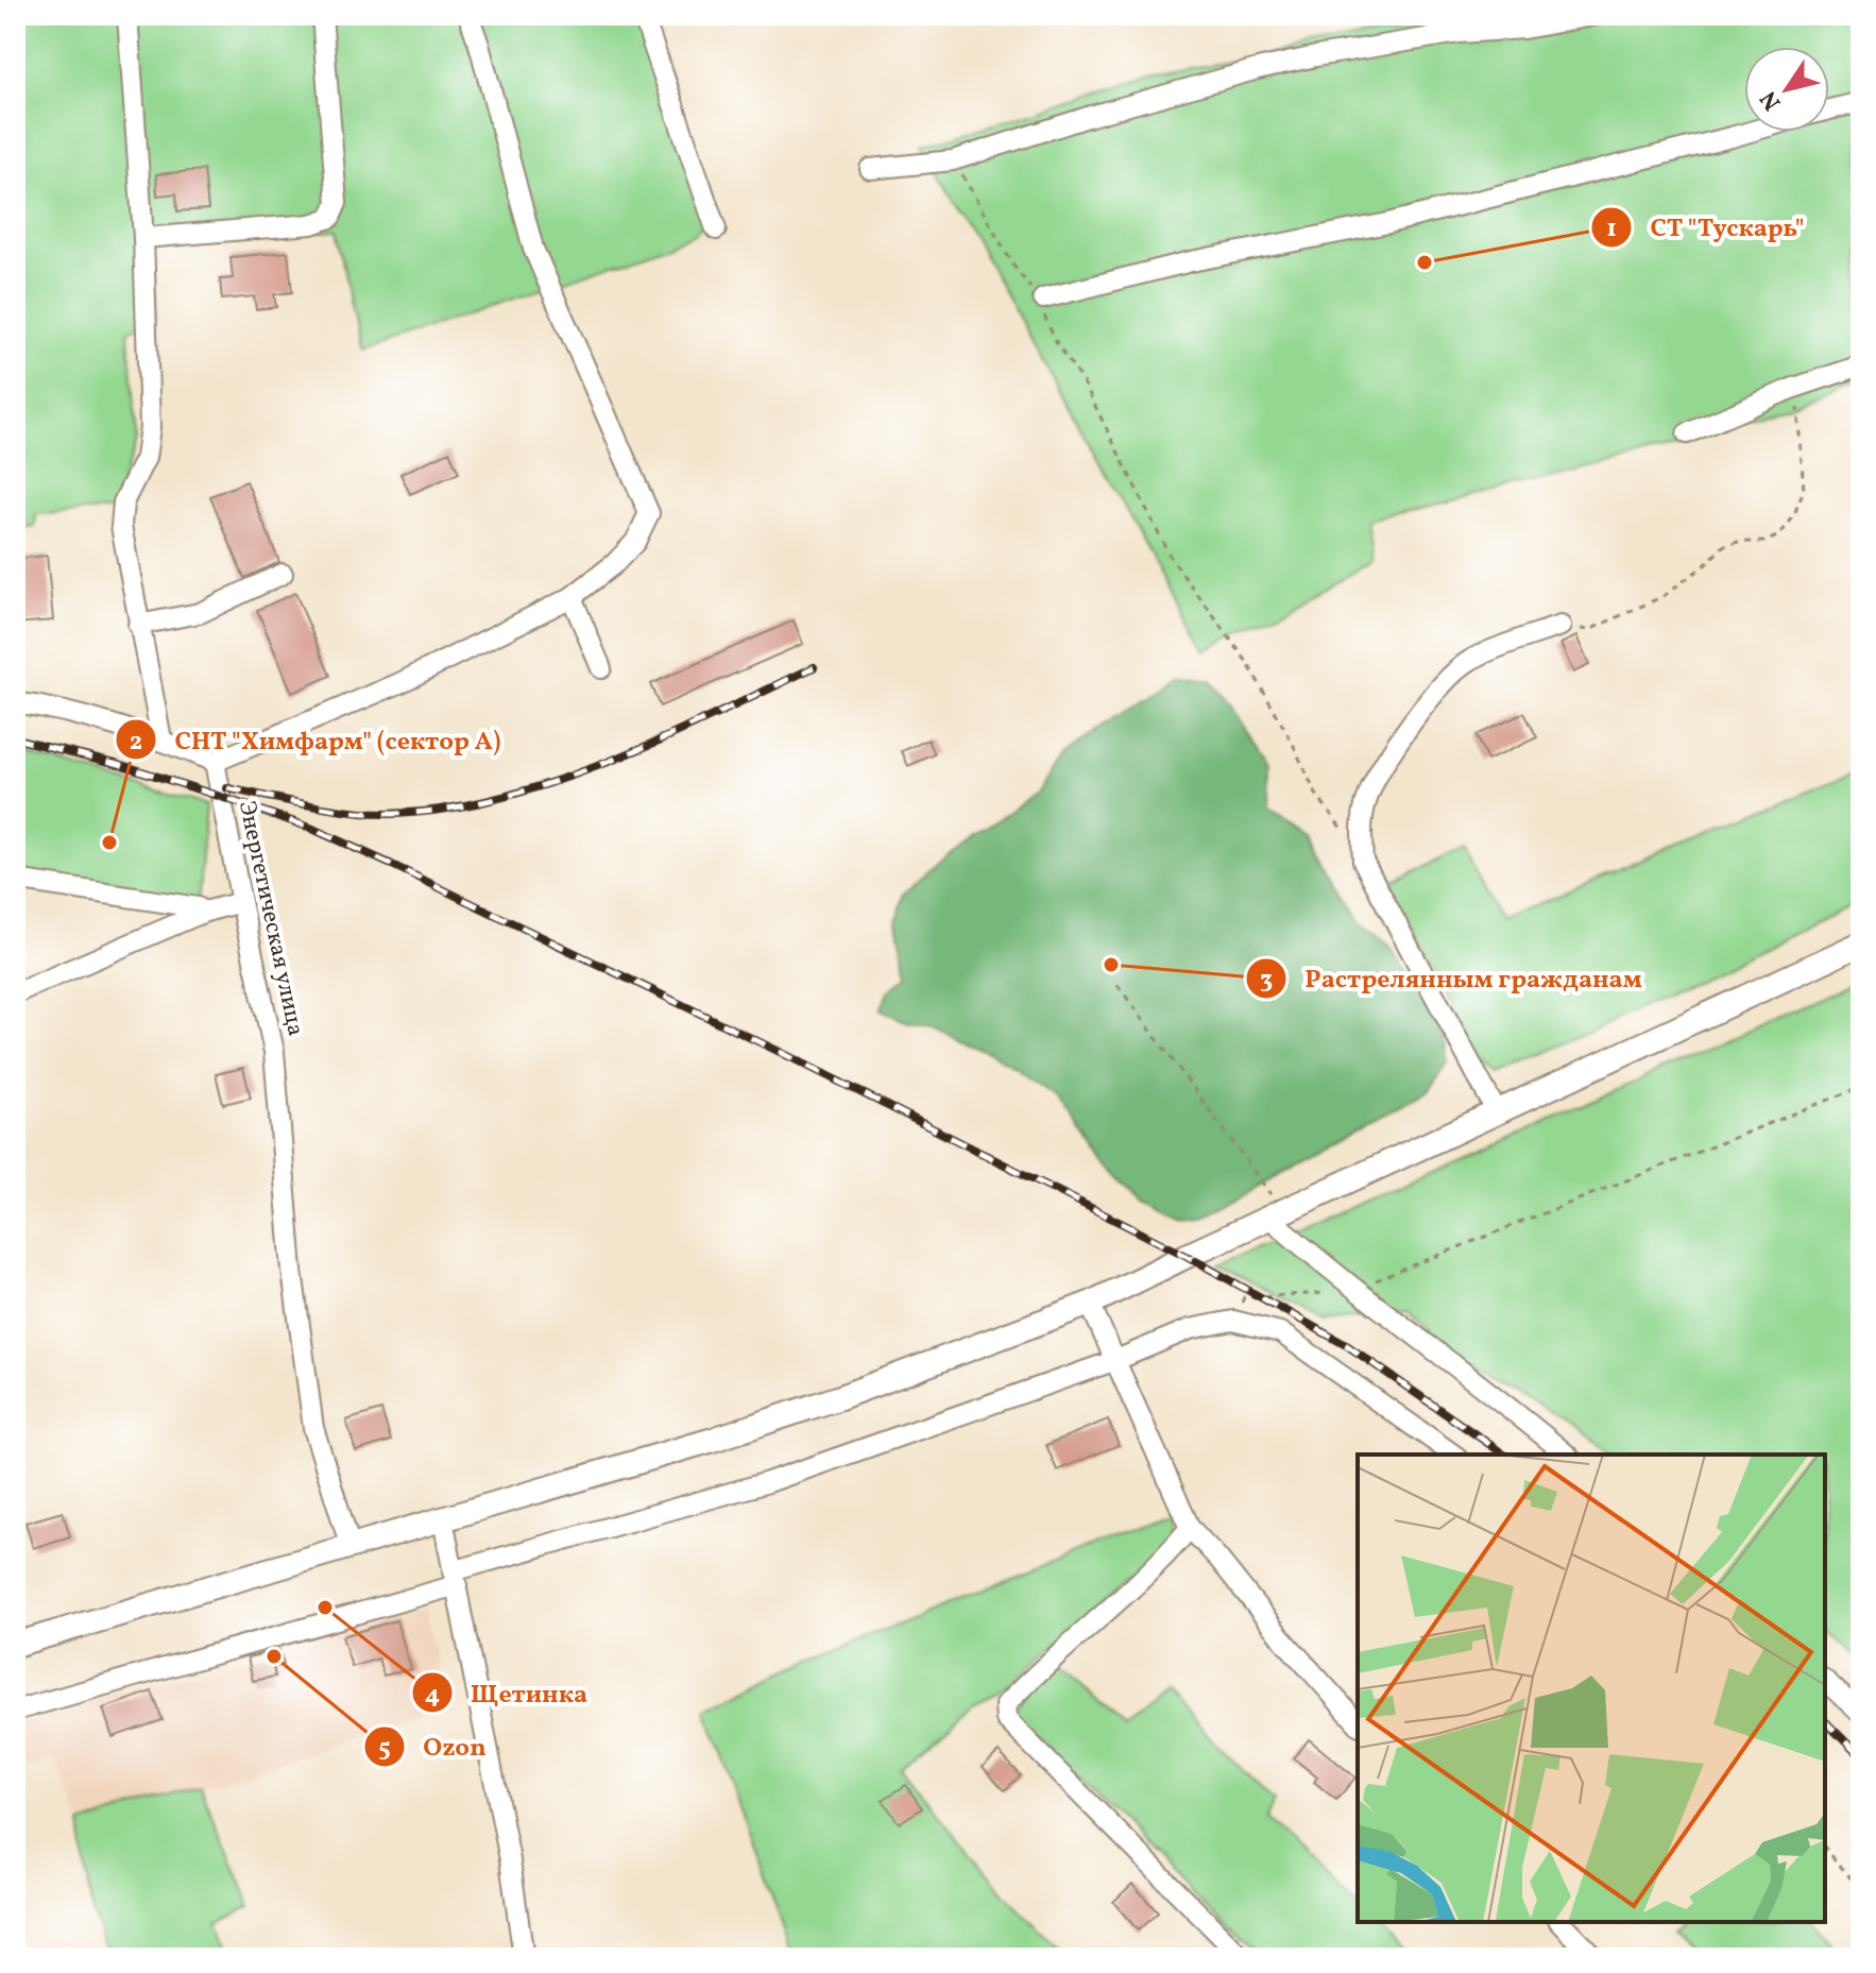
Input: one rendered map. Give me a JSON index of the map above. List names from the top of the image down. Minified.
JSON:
{"streets":{"street":["Энергетическая улица"]},"places":["СТ \"Тускарь\"","СНТ \"Химфарм\" (сектор А)","Растрелянным гражданам","Щетинка","Ozon"],"north":"bottom left"}
